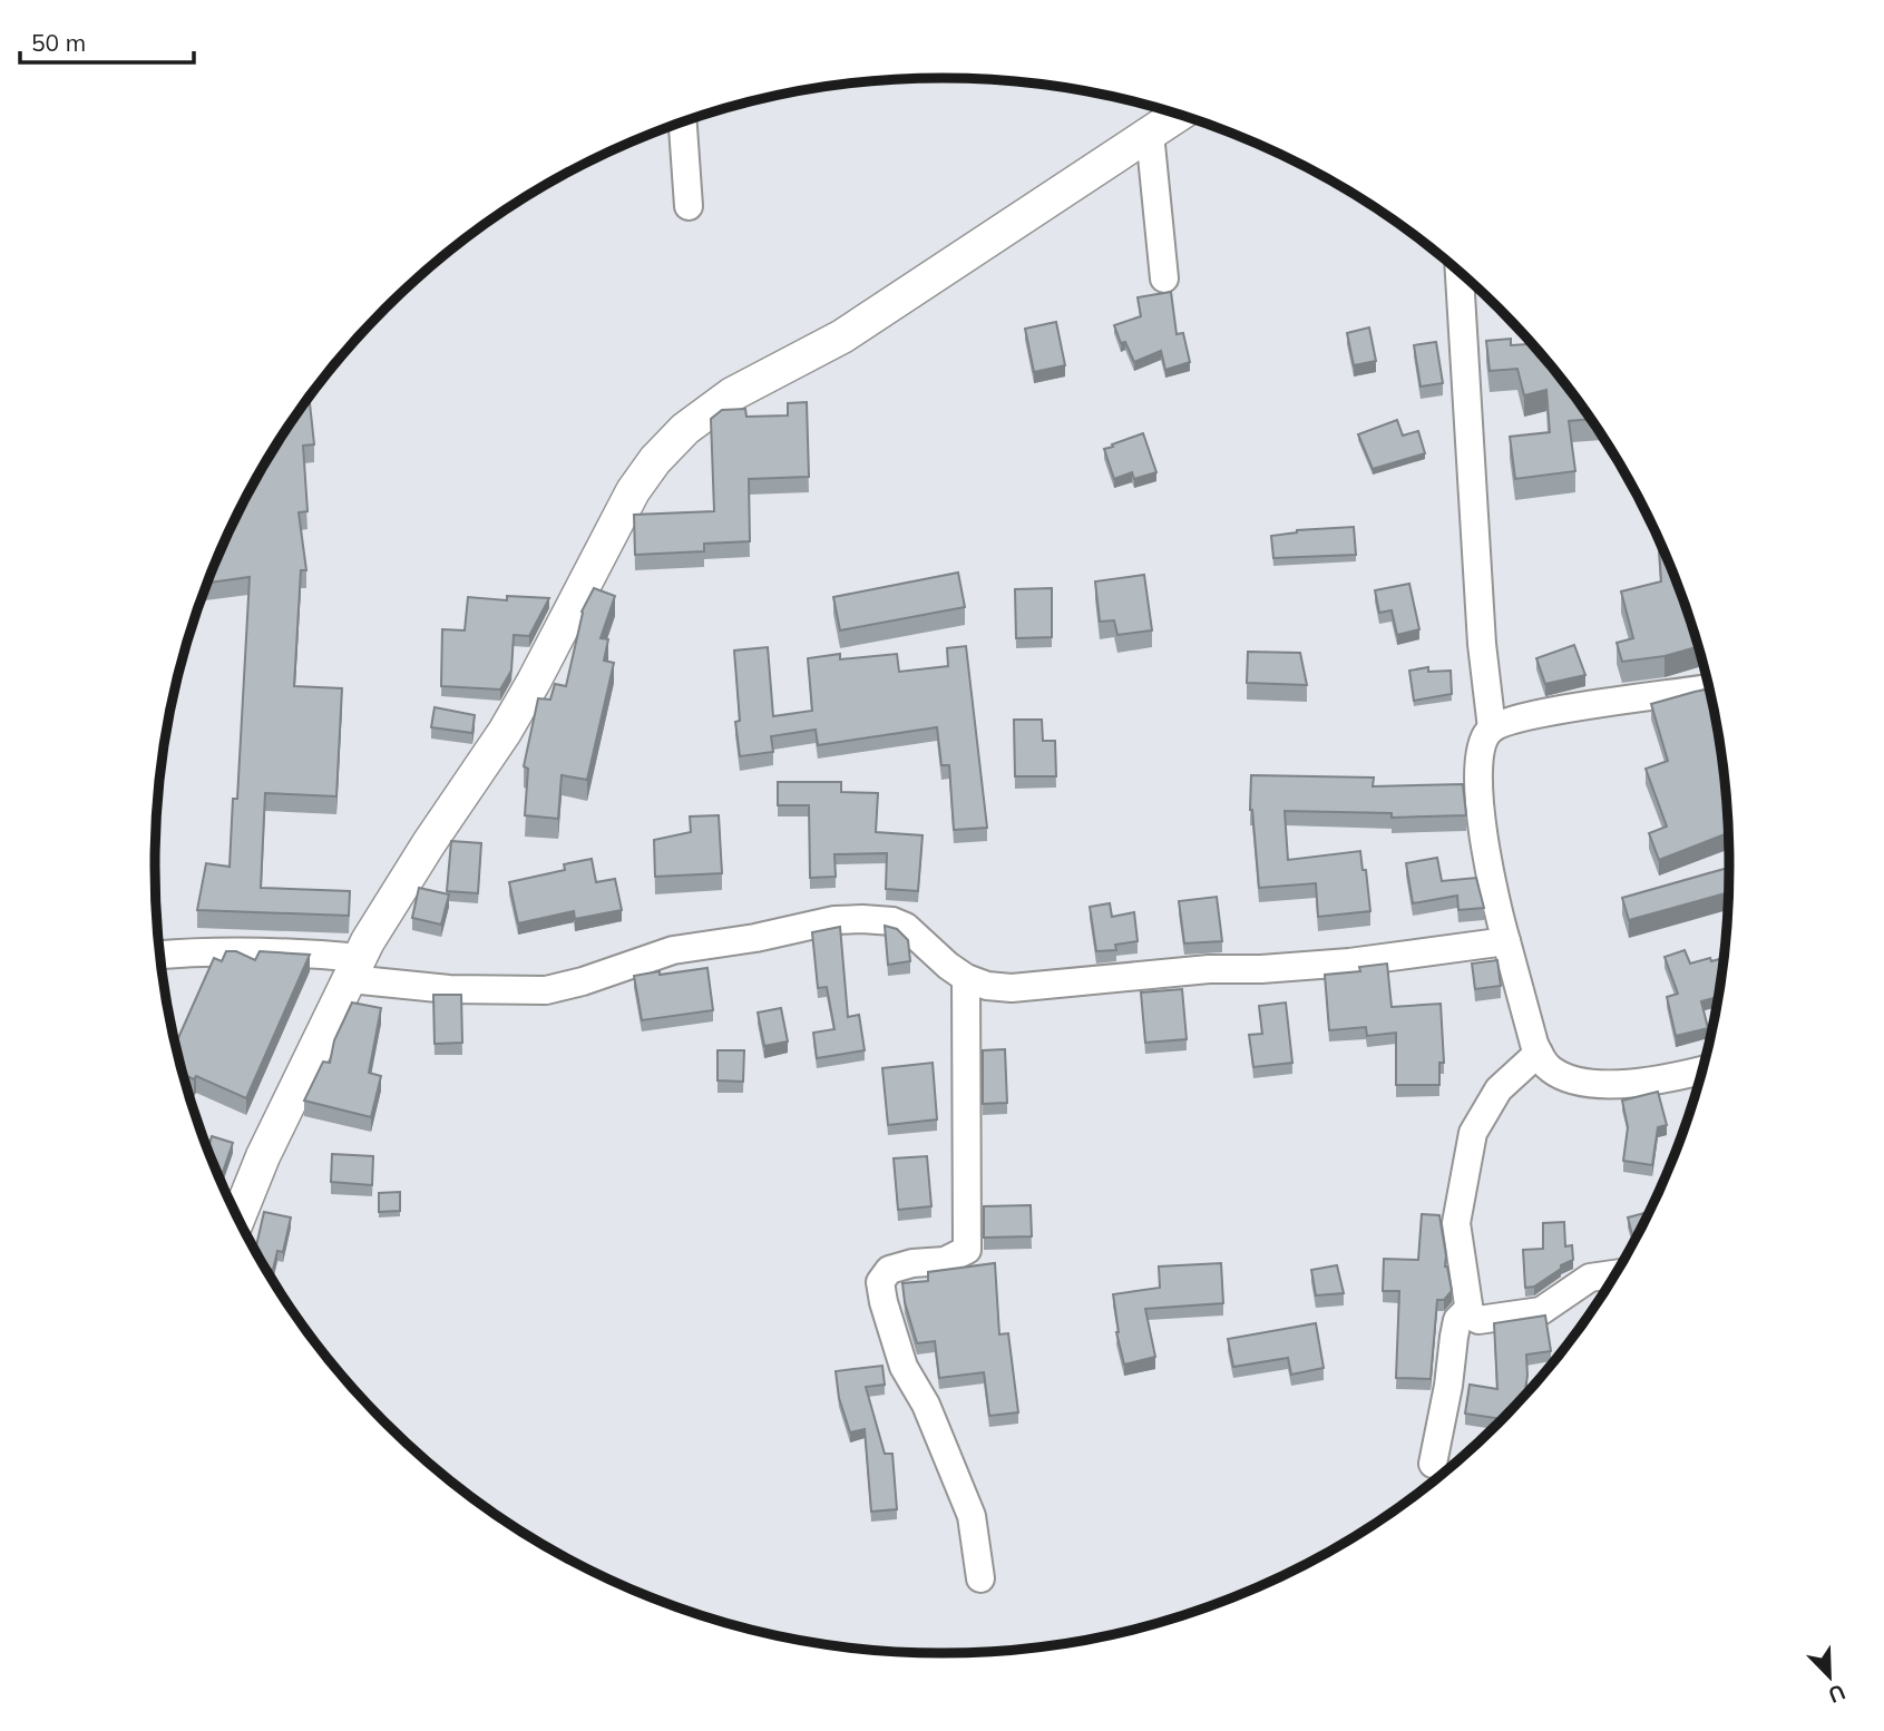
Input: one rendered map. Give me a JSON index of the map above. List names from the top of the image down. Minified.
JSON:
{"scale_bar":"50 m","north":"bottom right"}
